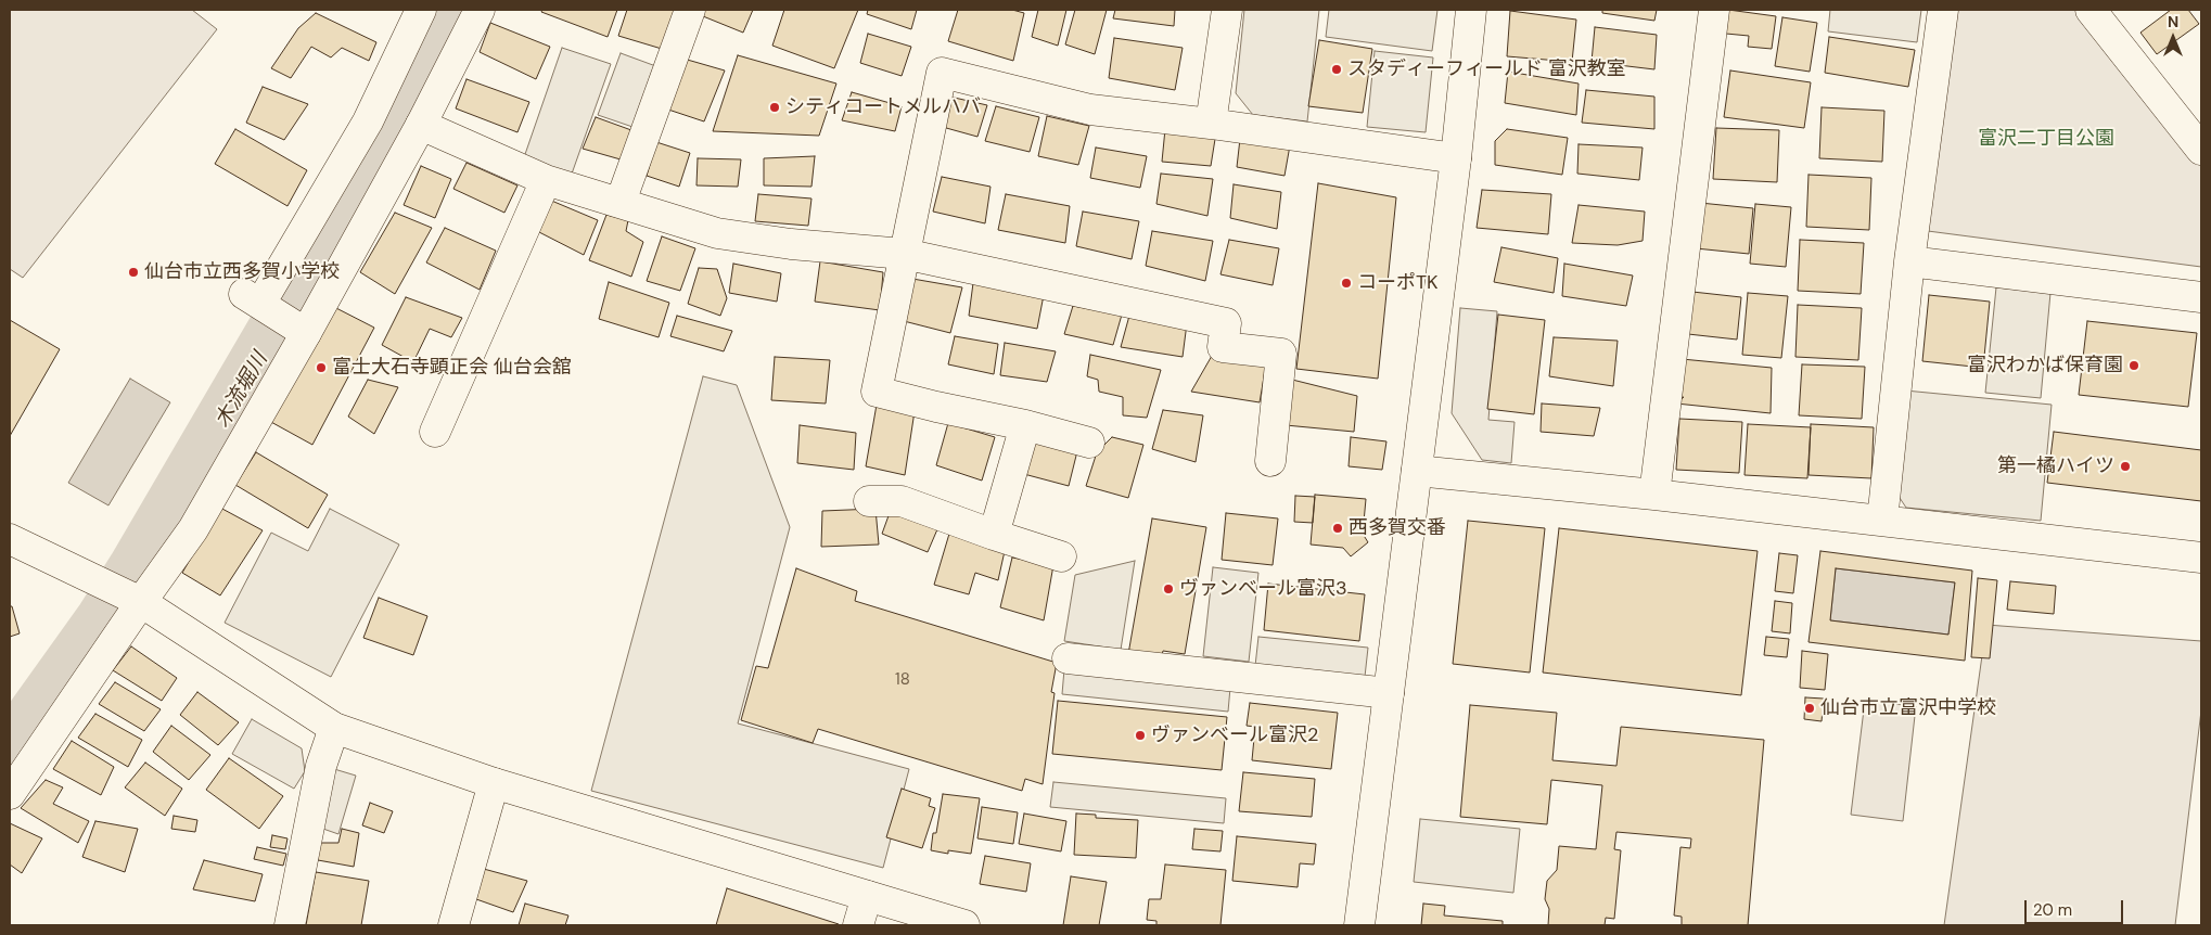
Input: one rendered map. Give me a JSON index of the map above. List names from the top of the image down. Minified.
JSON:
{"water":["木流堀川"],"parks":["富沢二丁目公園"],"places":["スタディーフィールド 富沢教室","シティコートメルハバ","仙台市立西多賀小学校","コーポTK","富沢わかば保育園","富士大石寺顕正会 仙台会舘","第一橘ハイツ","西多賀交番","ヴァンベール富沢3","仙台市立富沢中学校","ヴァンベール富沢2"],"house_numbers":["18"],"scale_bar":"20 m","north":"top"}
